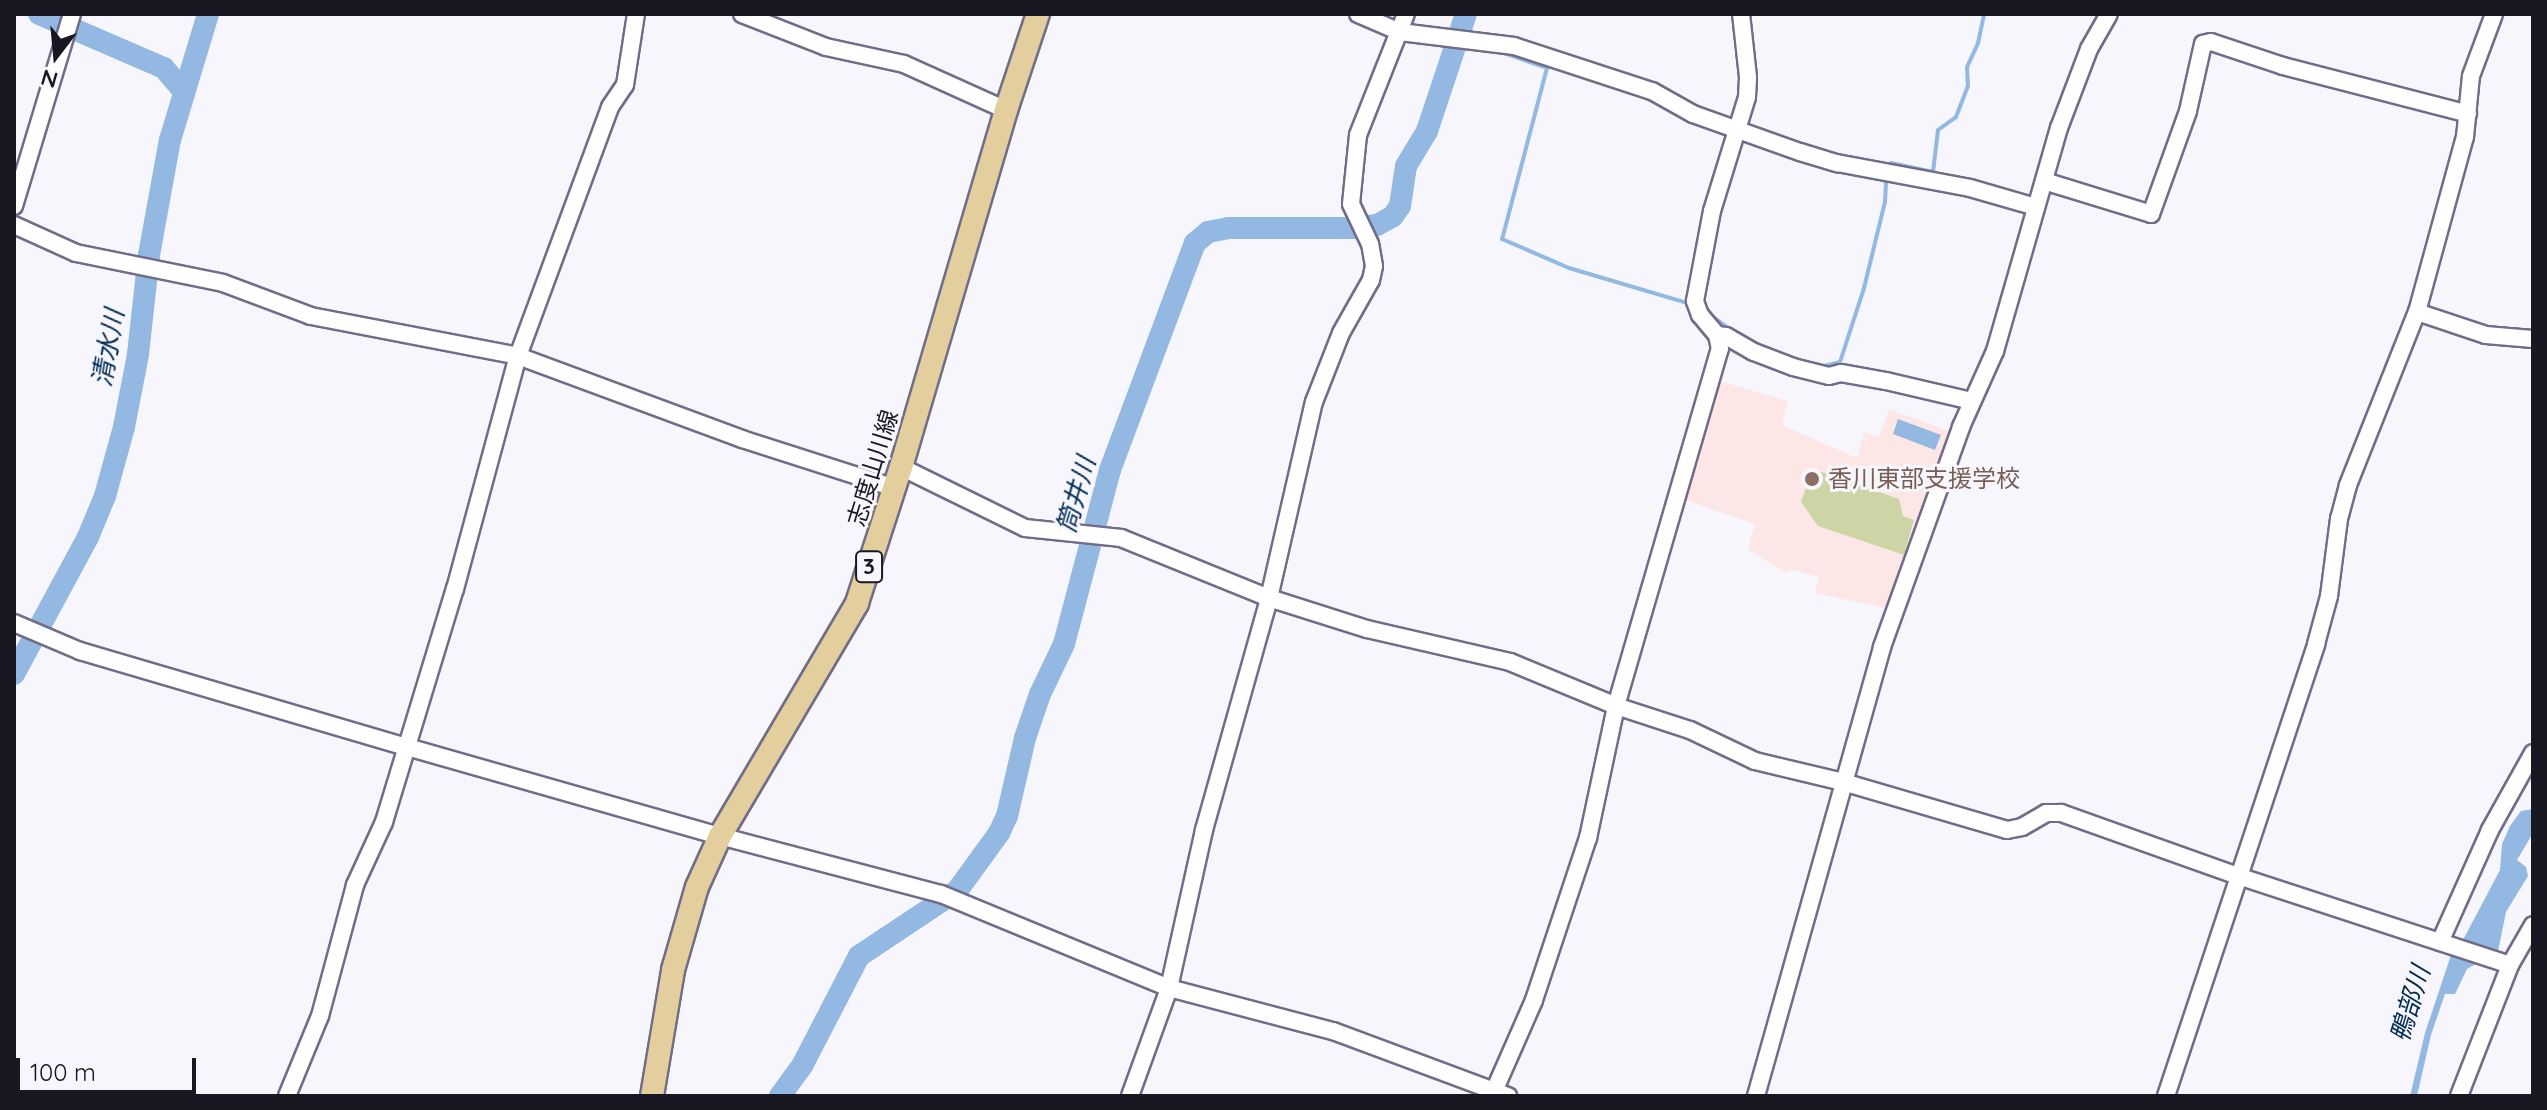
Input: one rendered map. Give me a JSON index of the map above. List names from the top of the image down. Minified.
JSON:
{"streets":{"main road":["志度山川線","3"]},"water":["清水川","筒井川","鴨部川"],"places":["香川東部支援学校"],"scale_bar":"100 m","north":"bottom"}
